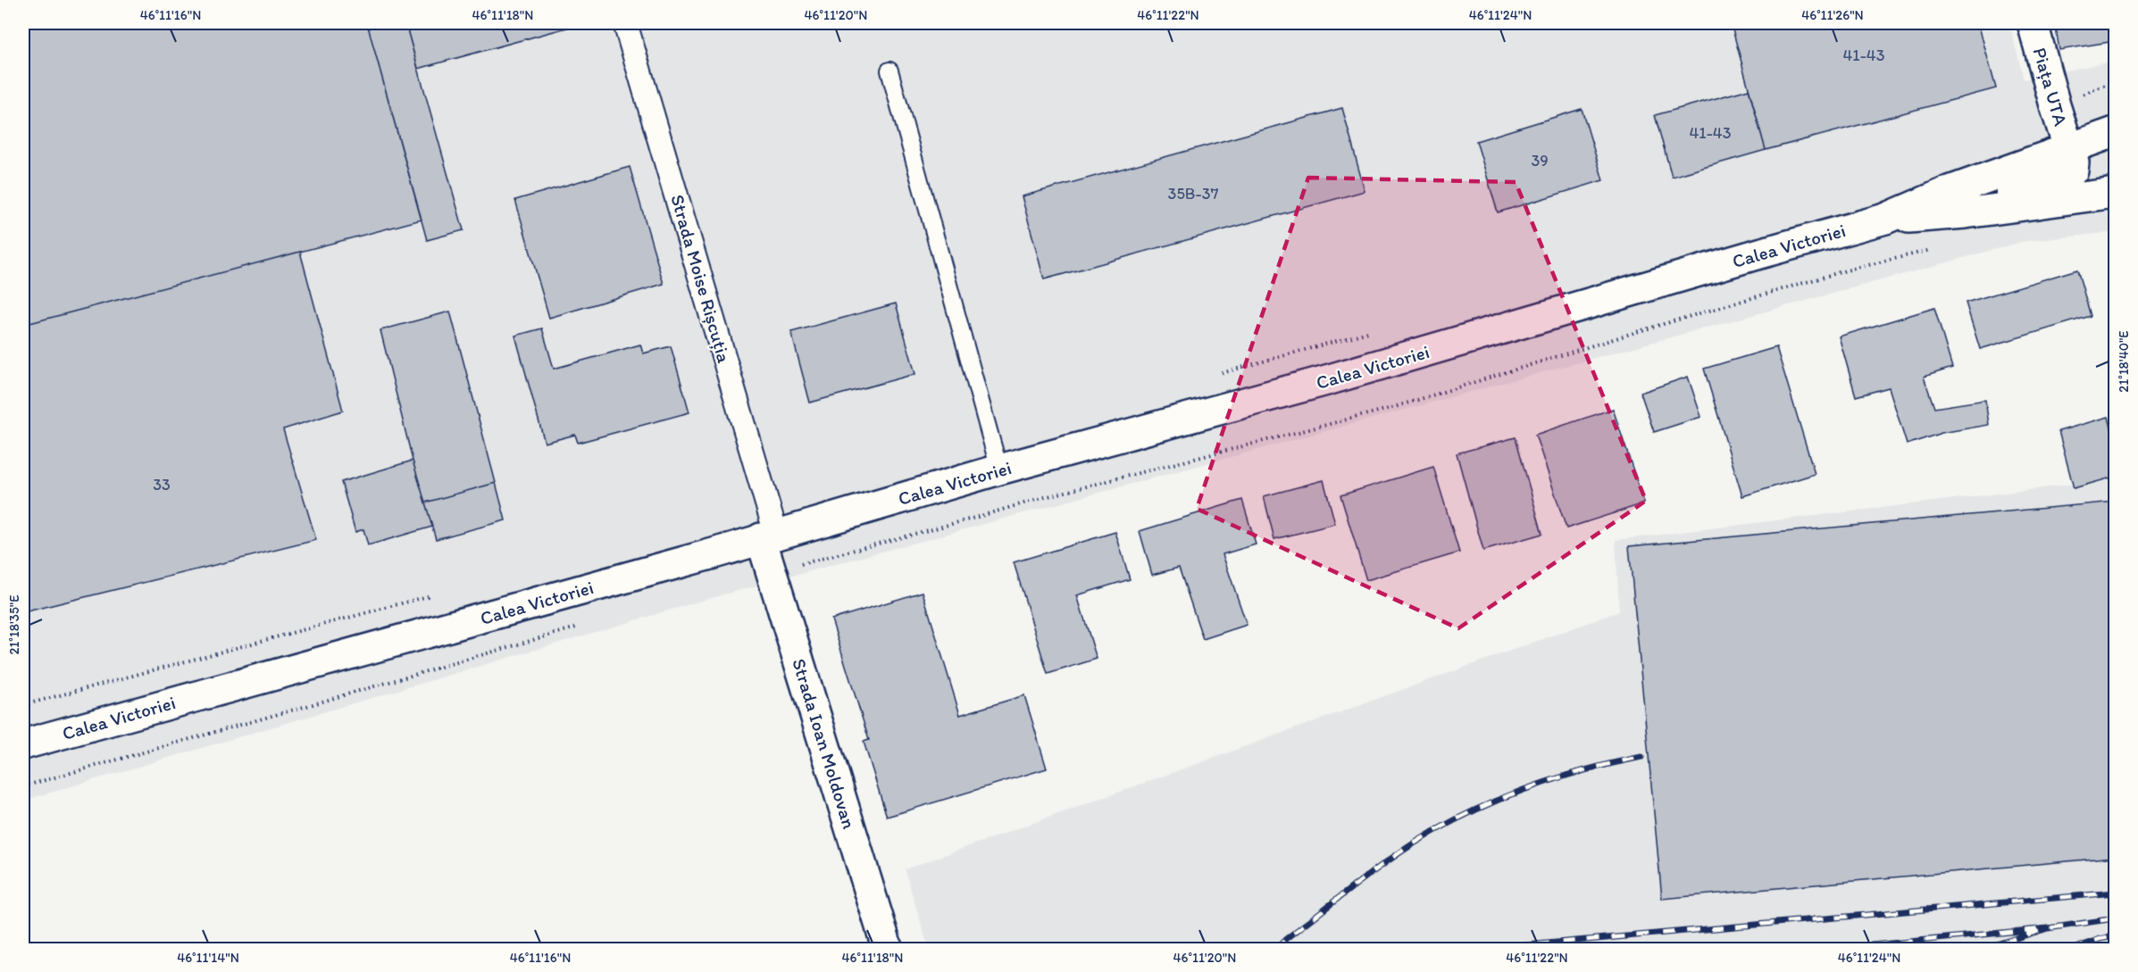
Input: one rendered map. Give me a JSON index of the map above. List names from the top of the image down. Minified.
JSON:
{"streets":{"main road":["Piața UTA","Calea Victoriei","Strada Ioan Moldovan"],"street":["Strada Moise Rișcuția"]},"crossings":[["Piața UTA","Calea Victoriei"],["Calea Victoriei","Strada Moise Rișcuția"],["Calea Victoriei","Strada Ioan Moldovan"],["Strada Moise Rișcuția","Strada Ioan Moldovan"]],"house_numbers":["41-43","41-43","39","35B-37","33"],"coordinates":["46°11'16\"N","46°11'18\"N","46°11'20\"N","46°11'22\"N","46°11'24\"N","46°11'26\"N","21°18'40\"E","21°18'35\"E","46°11'14\"N"]}
